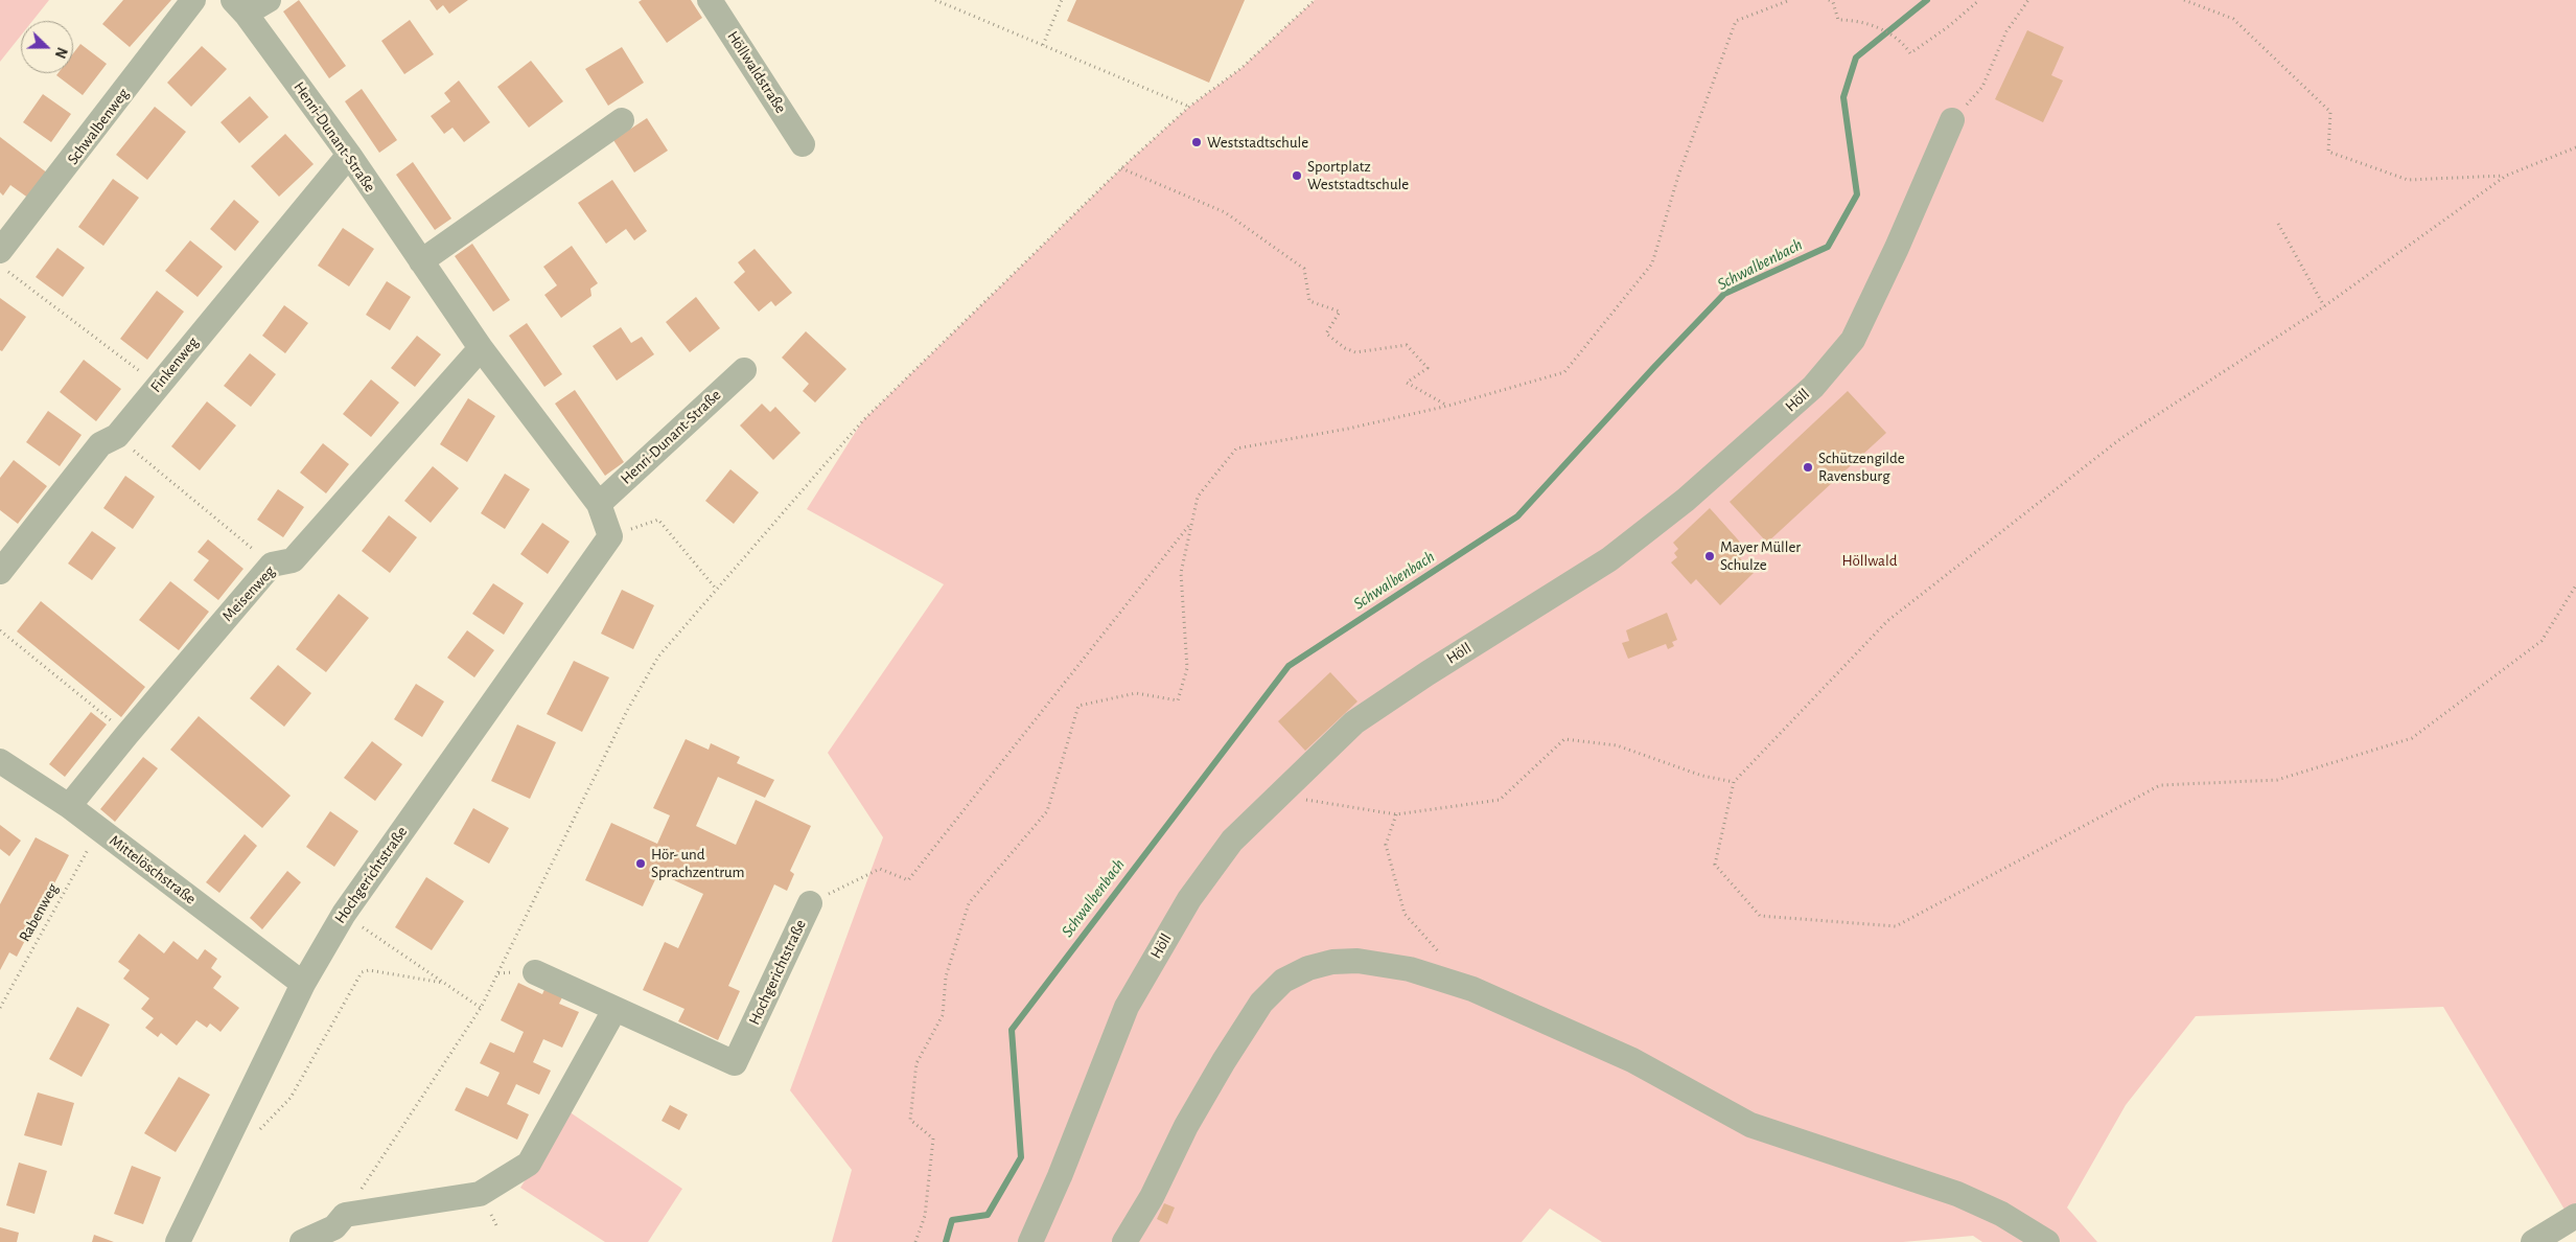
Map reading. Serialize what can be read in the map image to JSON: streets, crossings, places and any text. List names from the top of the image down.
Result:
{
  "streets": {
    "street": [
      "Höllwaldstraße",
      "Schwalbenweg",
      "Henri-Dunant-Straße",
      "Finkenweg",
      "Höll",
      "Meisenweg",
      "Mittelöschstraße",
      "Hochgerichtstraße"
    ],
    "path": ["Rabenweg"]
  },
  "crossings": [
    ["Henri-Dunant-Straße", "Finkenweg"],
    ["Henri-Dunant-Straße", "Meisenweg"],
    ["Henri-Dunant-Straße", "Hochgerichtstraße"],
    ["Meisenweg", "Mittelöschstraße"],
    ["Mittelöschstraße", "Hochgerichtstraße"],
    ["Mittelöschstraße", "Rabenweg"]
  ],
  "water": ["Schwalbenbach"],
  "parks": ["Höllwald"],
  "places": [
    "Weststadtschule",
    "Sportplatz Weststadtschule",
    "Schützengilde Ravensburg",
    "Mayer Müller Schulze",
    "Hör- und Sprachzentrum"
  ],
  "north": "right"
}
